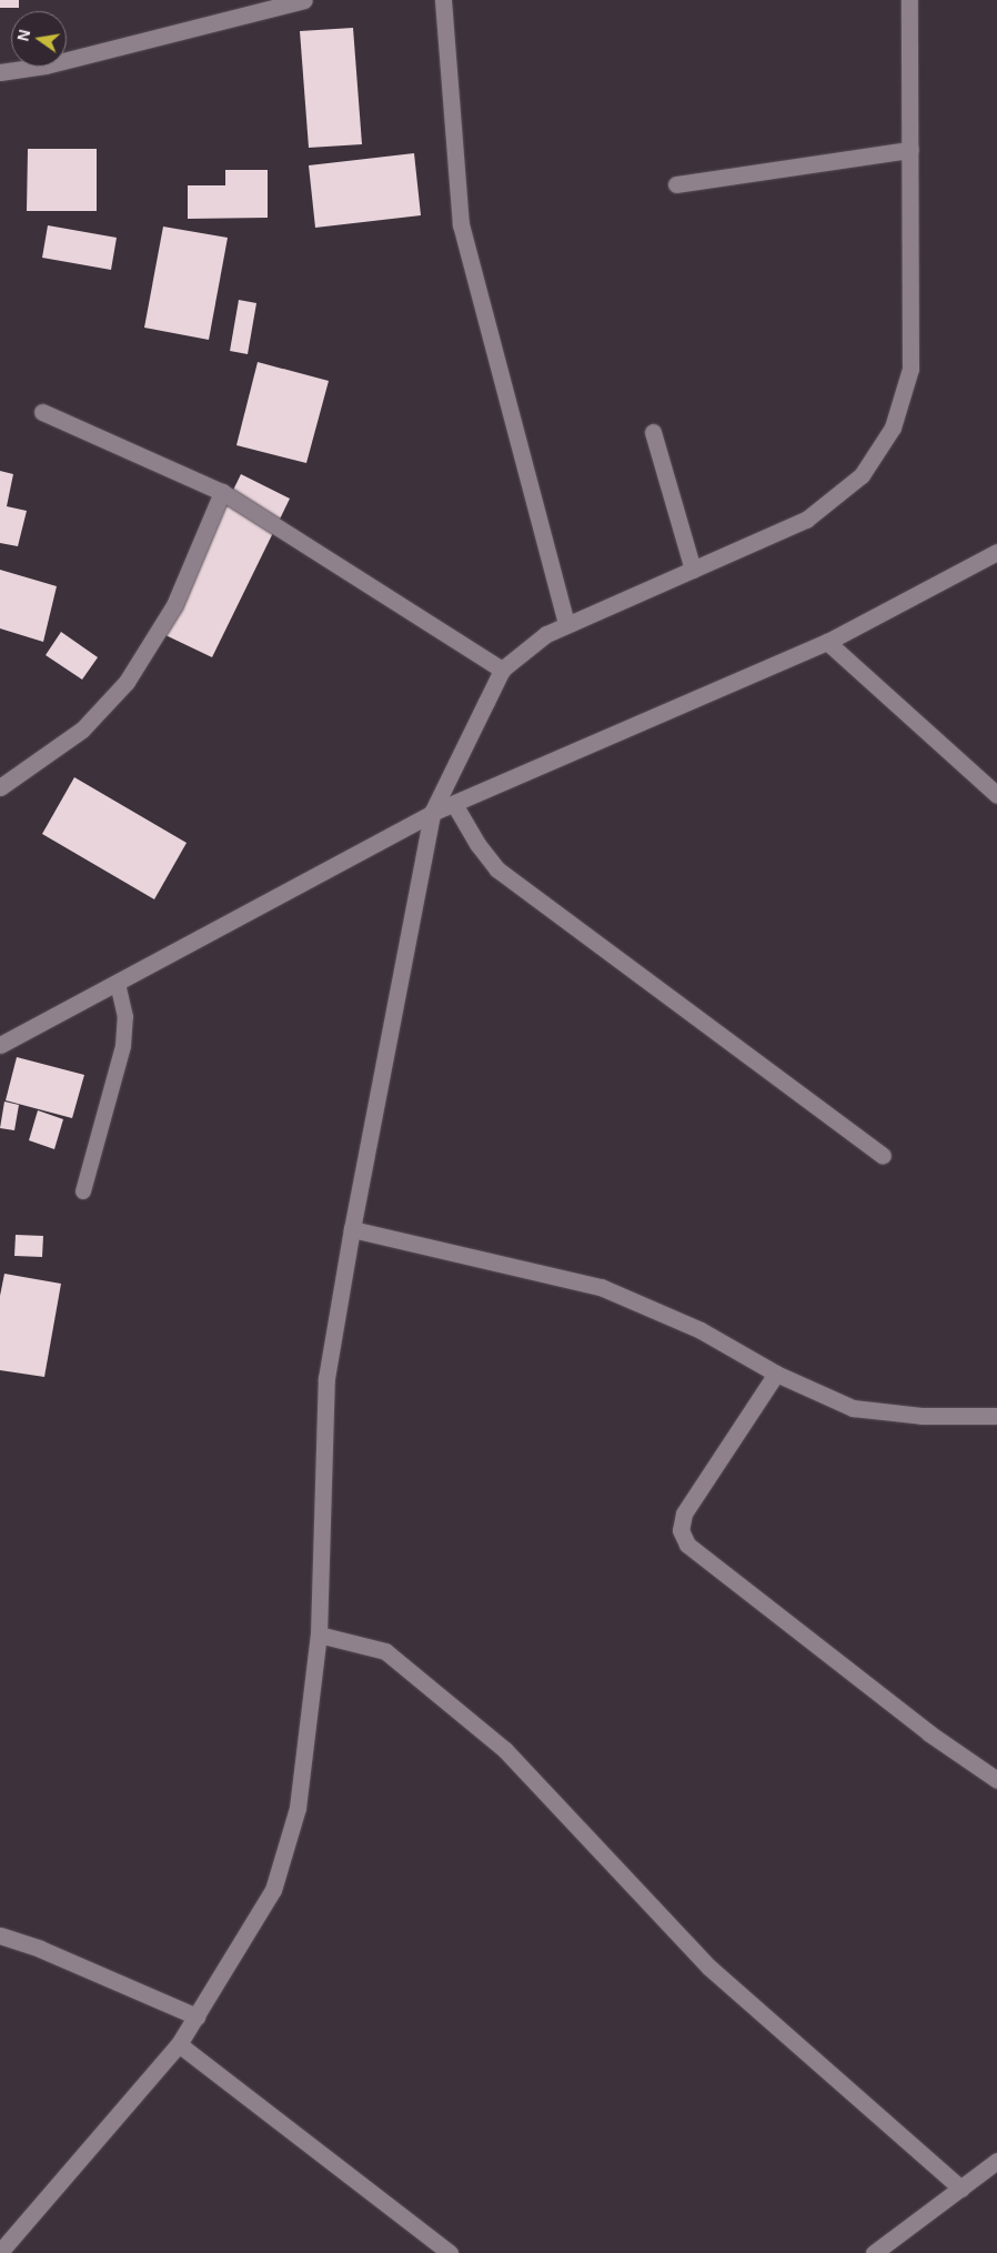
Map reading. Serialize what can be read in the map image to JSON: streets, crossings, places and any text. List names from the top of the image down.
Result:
{
  "north": "left"
}
